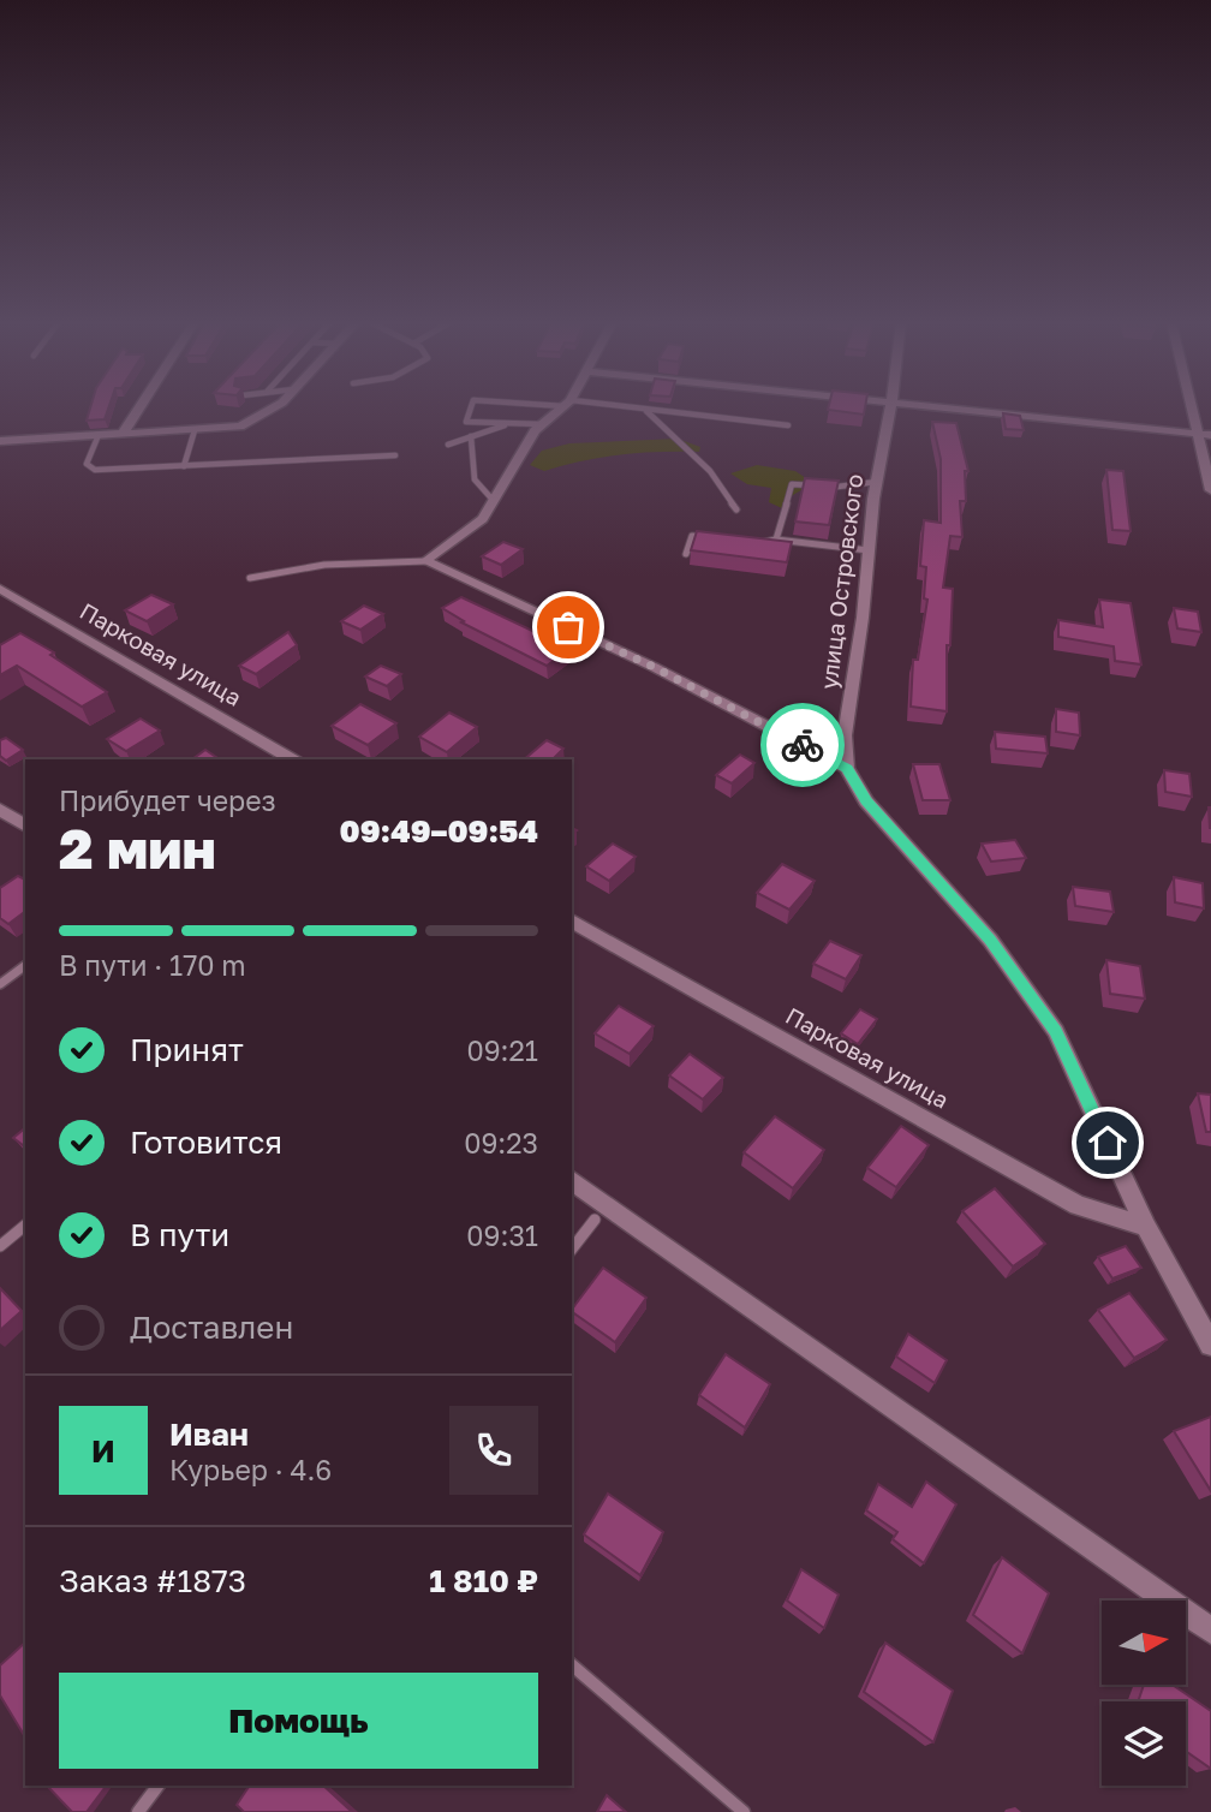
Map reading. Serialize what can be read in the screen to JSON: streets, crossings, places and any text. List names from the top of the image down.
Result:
{
  "streets": {
    "street": ["улица Островского", "Парковая улица"]
  },
  "crossings": [
    ["улица Островского", "Парковая улица"]
  ],
  "north": "right",
  "page": {
    "heading": ["2 мин", "Прибудет через", "09:49–09:54"],
    "panel": [
      "Иван",
      "Курьер · 4.6",
      "Заказ #1873",
      "1 810 ₽"
    ],
    "bar": "В пути · 170 m",
    "list": [
      ["Принят", "09:21"],
      ["Готовится", "09:23"],
      ["В пути", "09:31"],
      "Доставлен"
    ],
    "round": "И",
    "buttons": "Помощь"
  }
}
